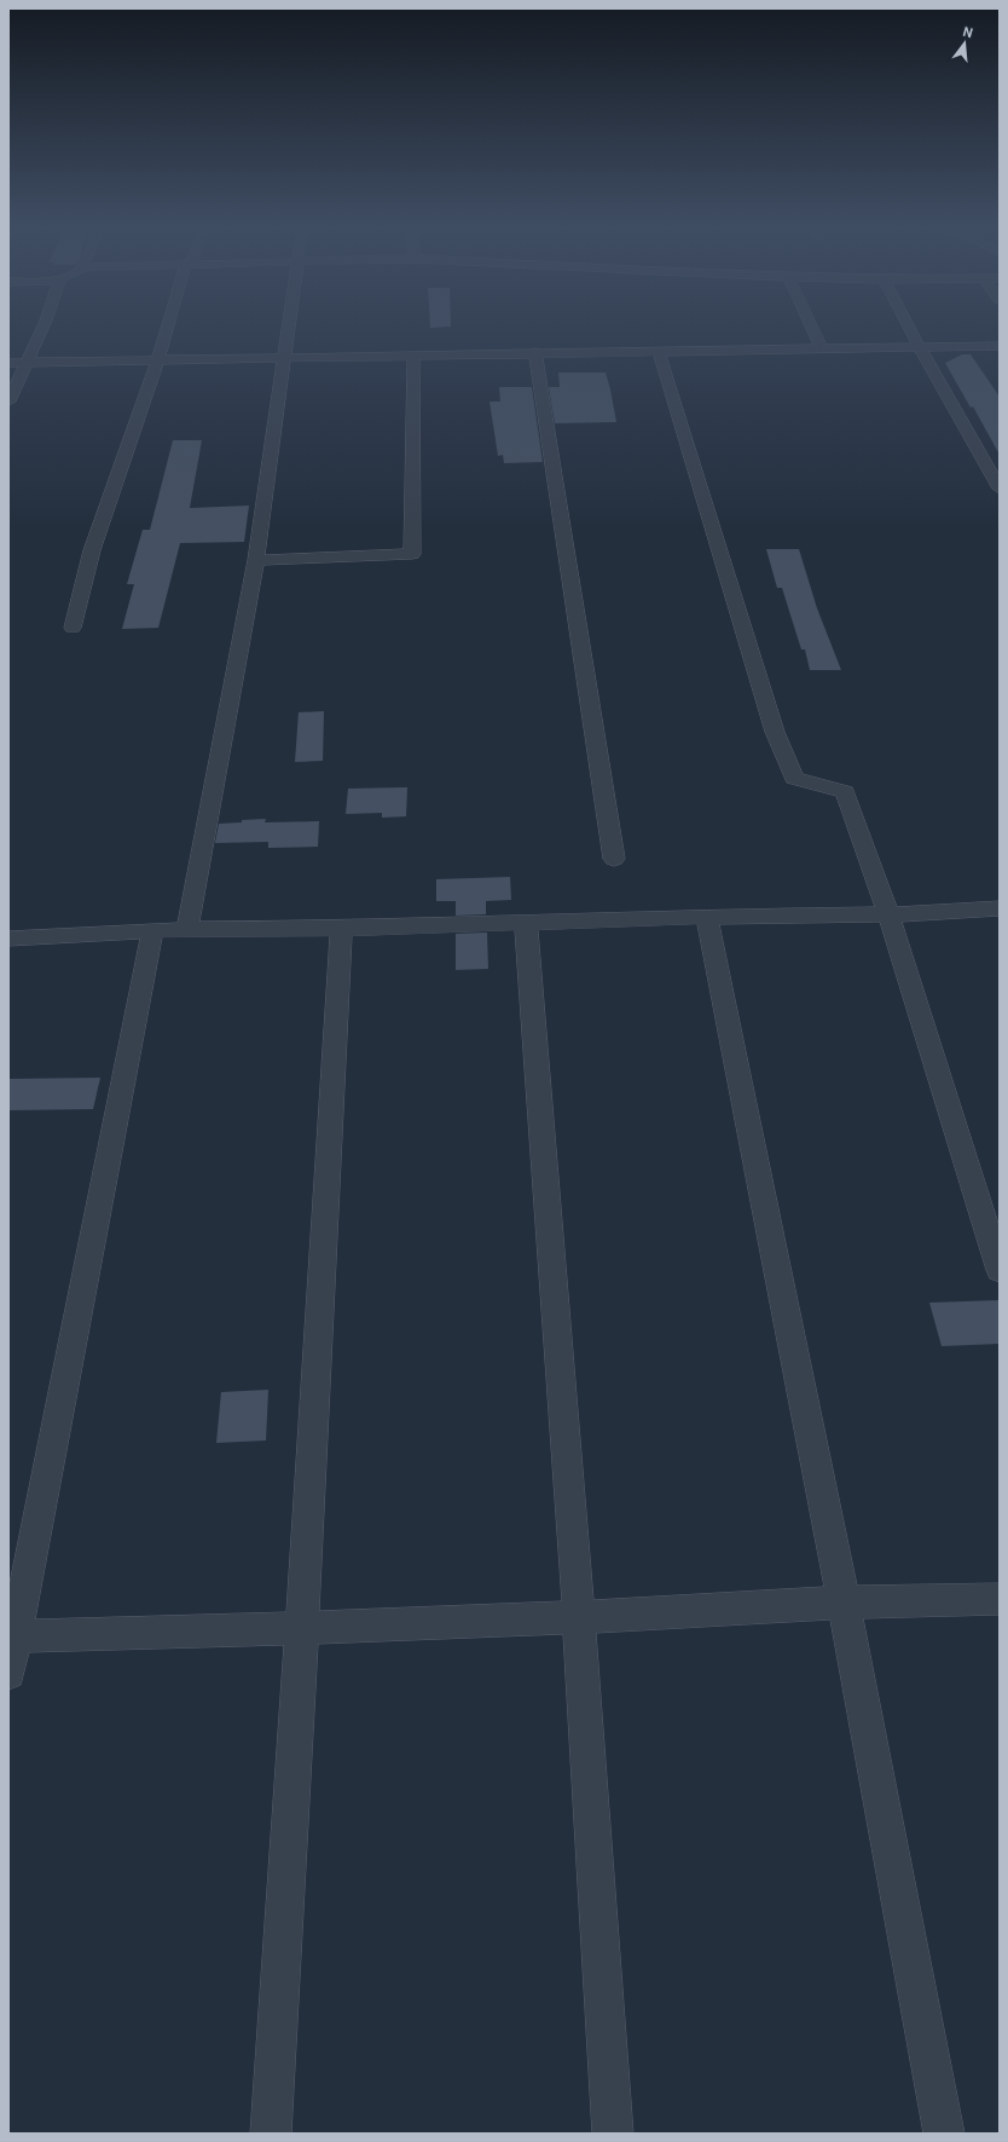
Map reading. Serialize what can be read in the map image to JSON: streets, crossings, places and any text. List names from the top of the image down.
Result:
{
  "north": "top"
}
